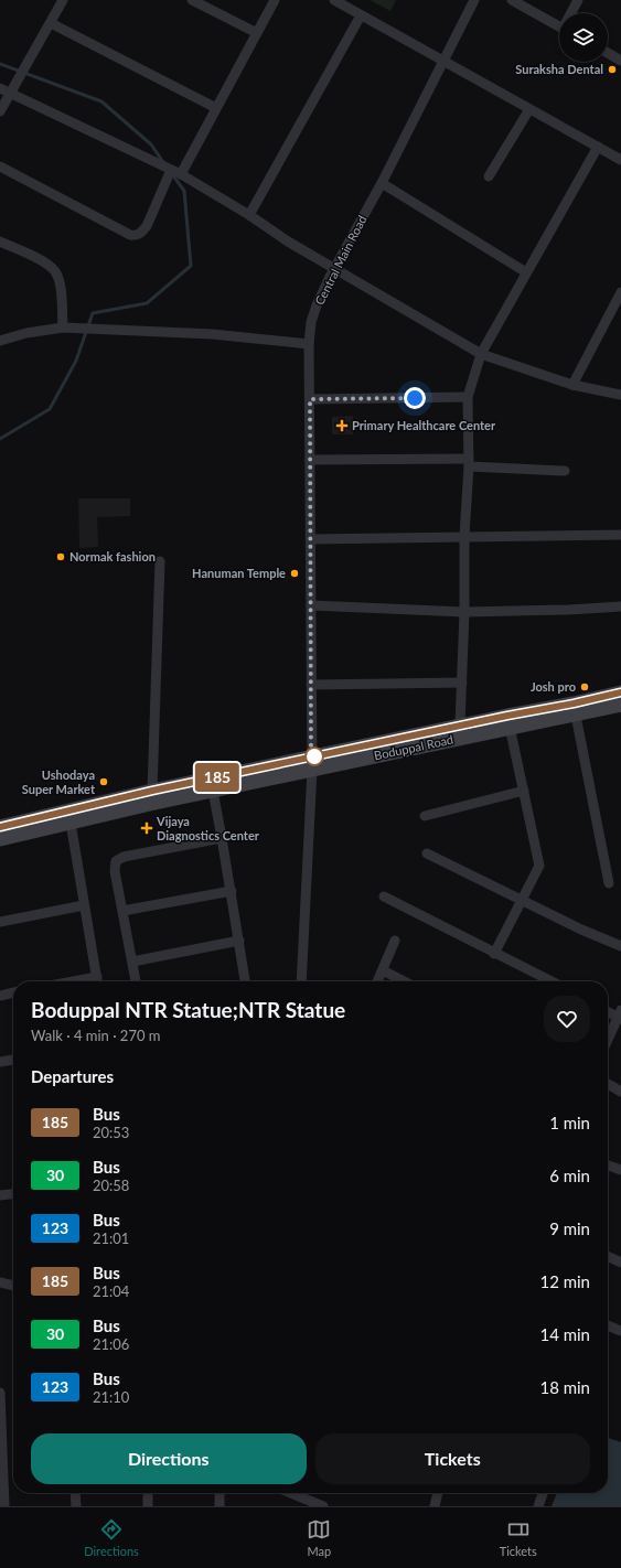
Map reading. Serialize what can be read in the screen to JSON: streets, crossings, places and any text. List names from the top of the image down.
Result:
{
  "streets": {
    "street": ["Central Main Road", "Boduppal Road"]
  },
  "crossings": [
    ["Central Main Road", "Boduppal Road"]
  ],
  "places": {
    "other": [
      "Suraksha Dental",
      "Normak fashion",
      "Hanuman Temple",
      "Josh pro",
      "Ushodaya Super Market"
    ],
    "health": ["Primary Healthcare Center", "Vijaya Diagnostics Center"]
  },
  "lines": ["bus line 185"],
  "page": {
    "on_map": "185",
    "heading": [
      ["Boduppal NTR Statue;NTR Statue", "Walk · 4 min · 270 m"],
      "Departures"
    ],
    "list": [
      {
        "mark": "185",
        "name": "Bus",
        "note": "20:53",
        "value": "1 min"
      },
      {
        "mark": "30",
        "name": "Bus",
        "note": "20:58",
        "value": "6 min"
      },
      {
        "mark": "123",
        "name": "Bus",
        "note": "21:01",
        "value": "9 min"
      },
      {
        "mark": "185",
        "name": "Bus",
        "note": "21:04",
        "value": "12 min"
      },
      {
        "mark": "30",
        "name": "Bus",
        "note": "21:06",
        "value": "14 min"
      },
      {
        "mark": "123",
        "name": "Bus",
        "note": "21:10",
        "value": "18 min"
      }
    ],
    "buttons": ["Directions", "Tickets"],
    "tabs": ["Directions", "Map", "Tickets"]
  }
}
